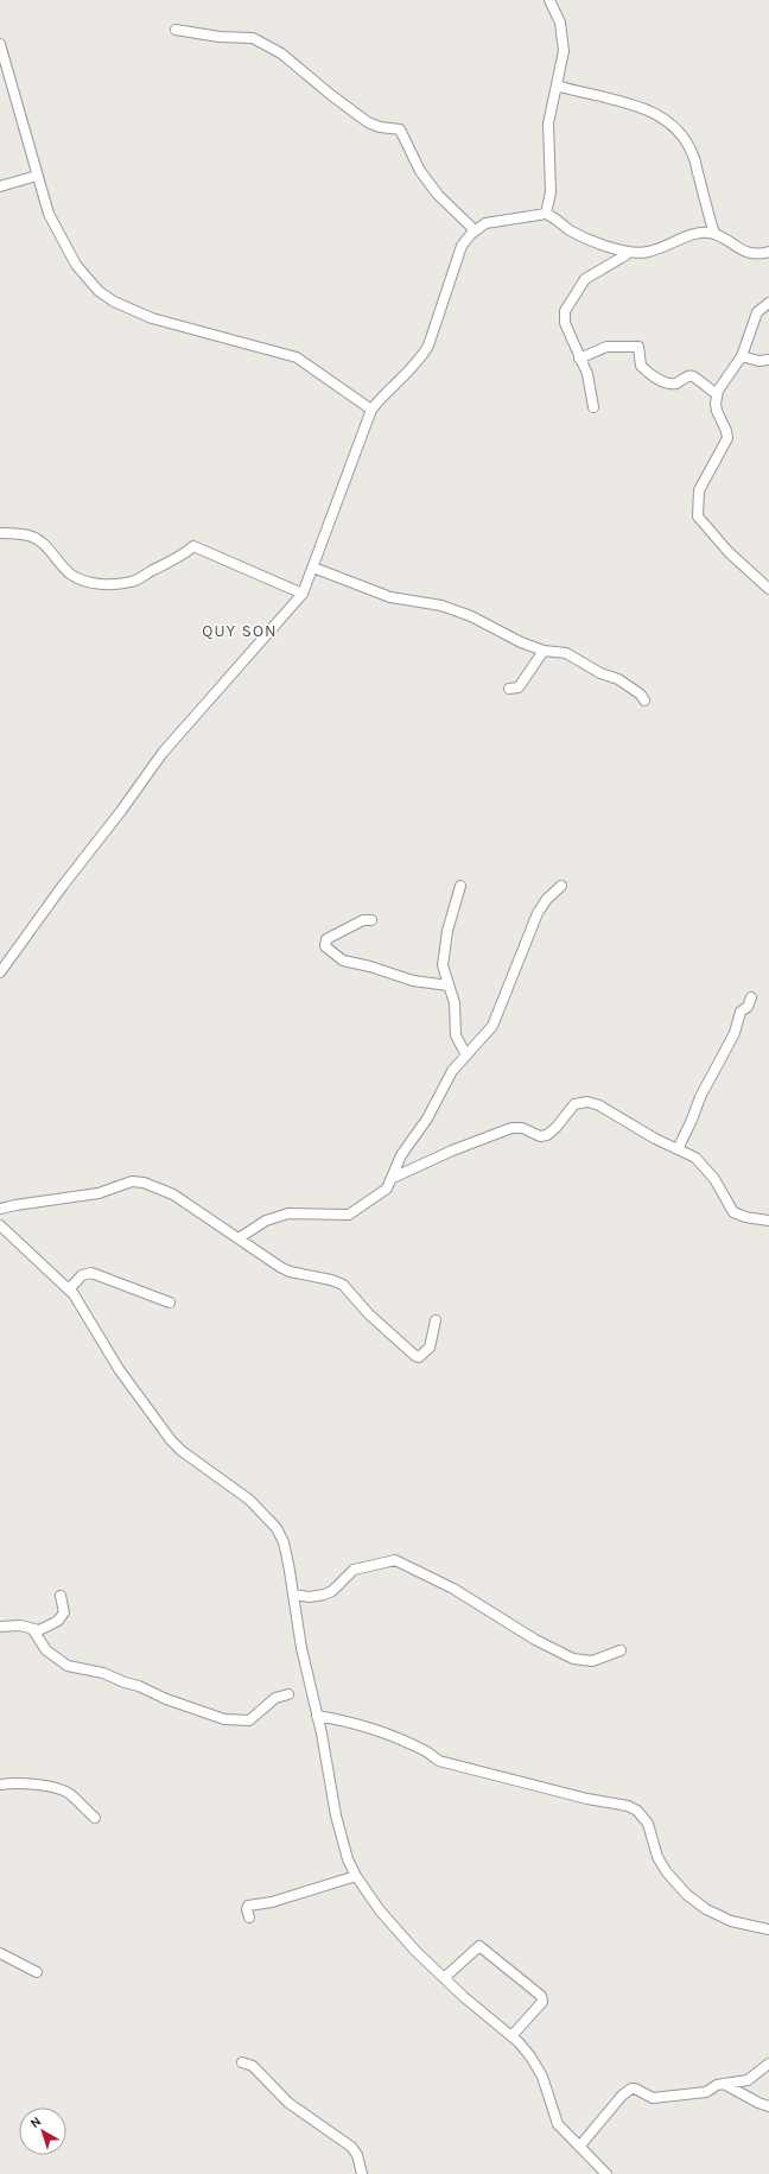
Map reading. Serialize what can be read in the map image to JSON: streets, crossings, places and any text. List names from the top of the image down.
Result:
{
  "districts": ["QUY SON"],
  "north": "top left"
}
